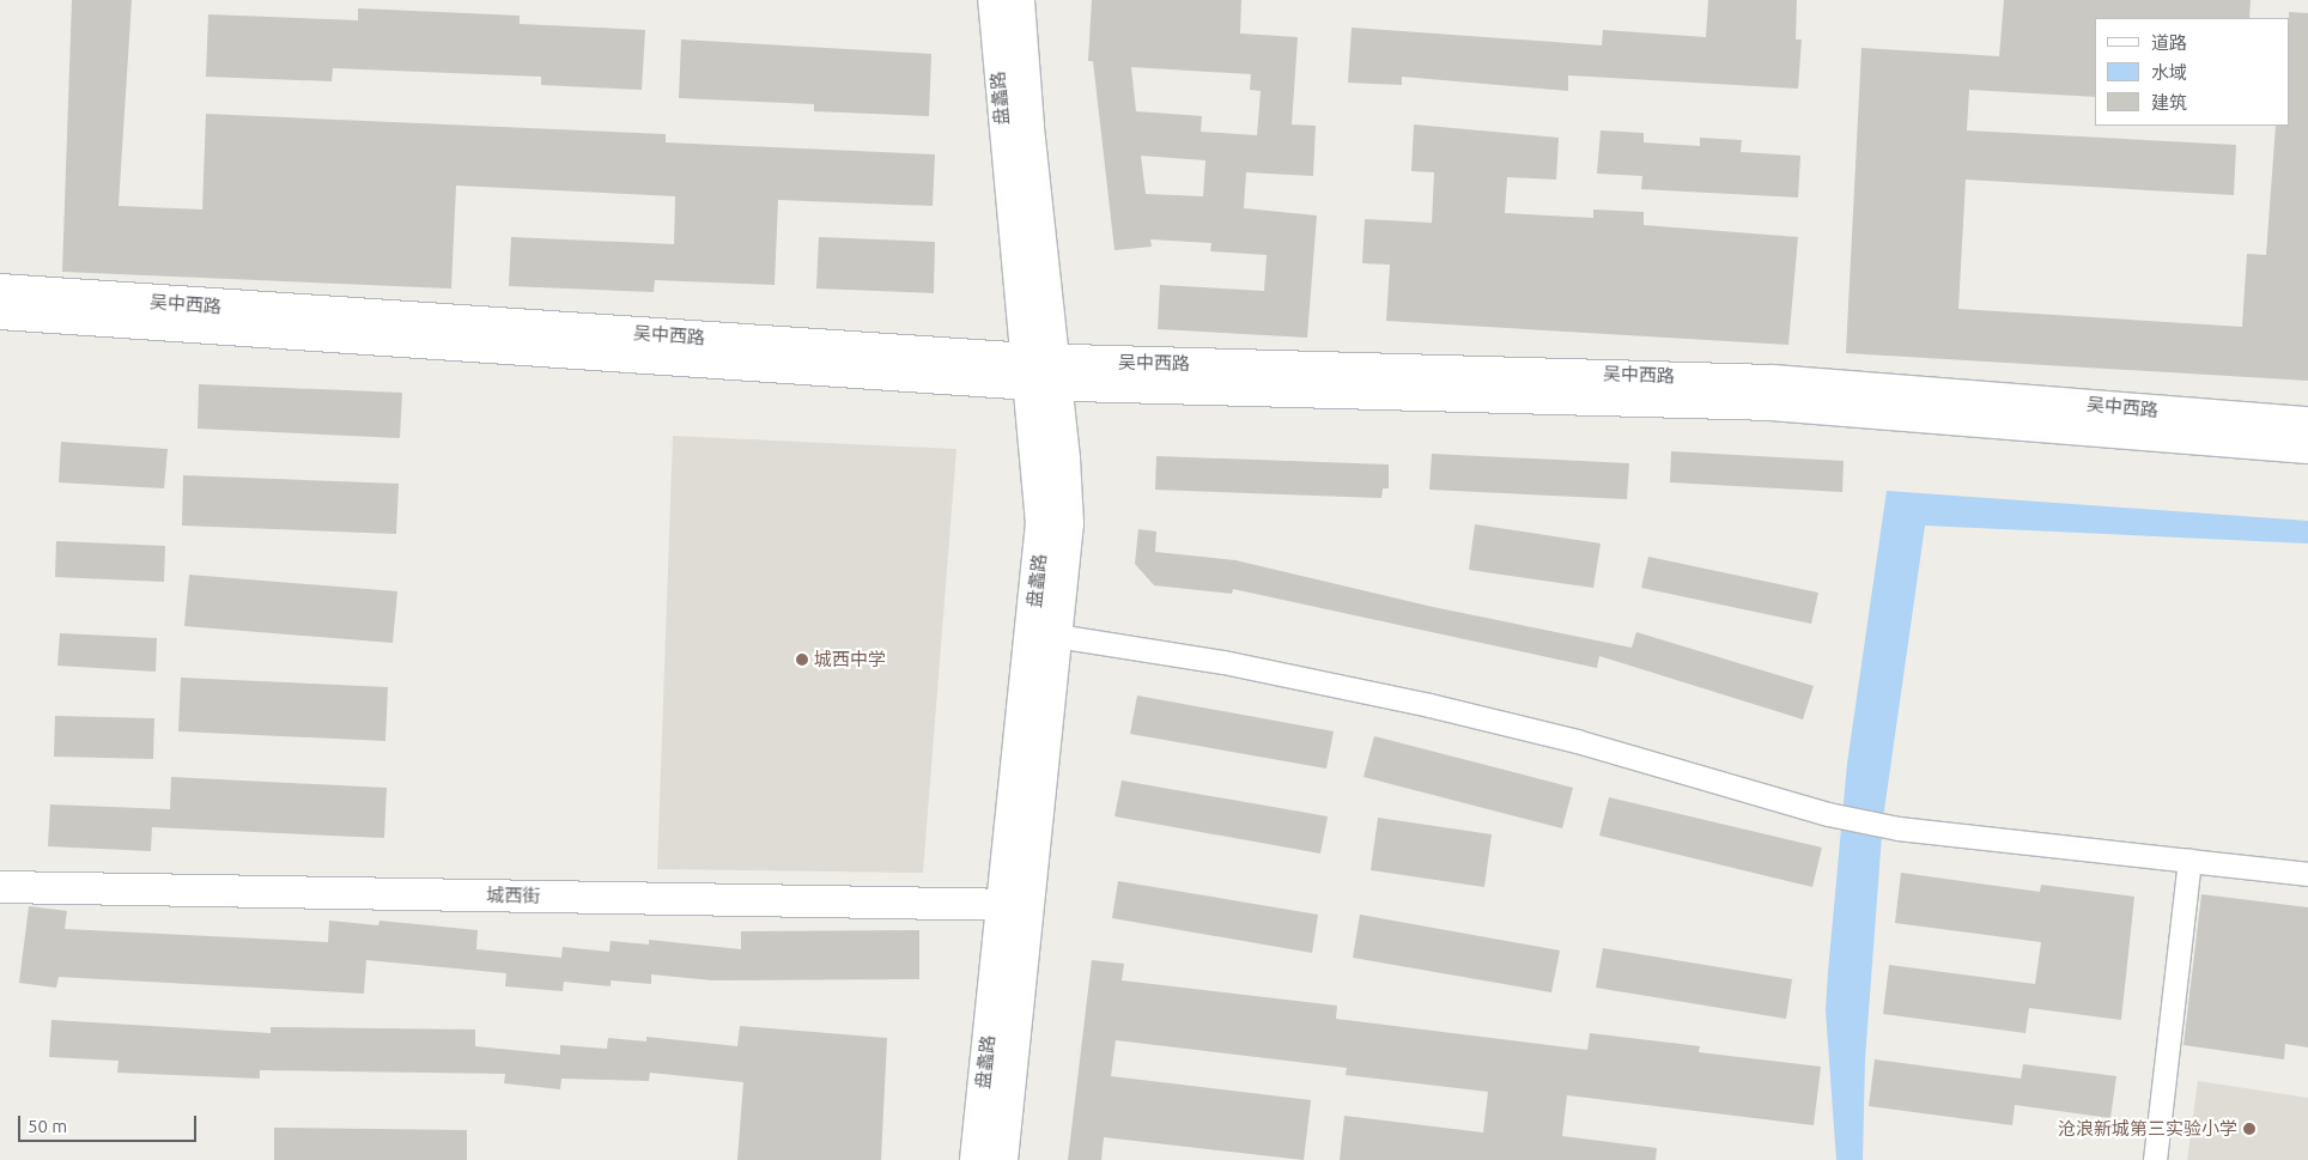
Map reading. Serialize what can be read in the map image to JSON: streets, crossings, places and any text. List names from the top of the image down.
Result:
{
  "streets": {
    "main road": ["盘蠡路", "吴中西路", "城西街"]
  },
  "crossings": [
    ["盘蠡路", "吴中西路"],
    ["盘蠡路", "城西街"]
  ],
  "places": ["城西中学", "沧浪新城第三实验小学"],
  "legend": ["道路", "水域", "建筑"],
  "scale_bar": "50 m"
}
